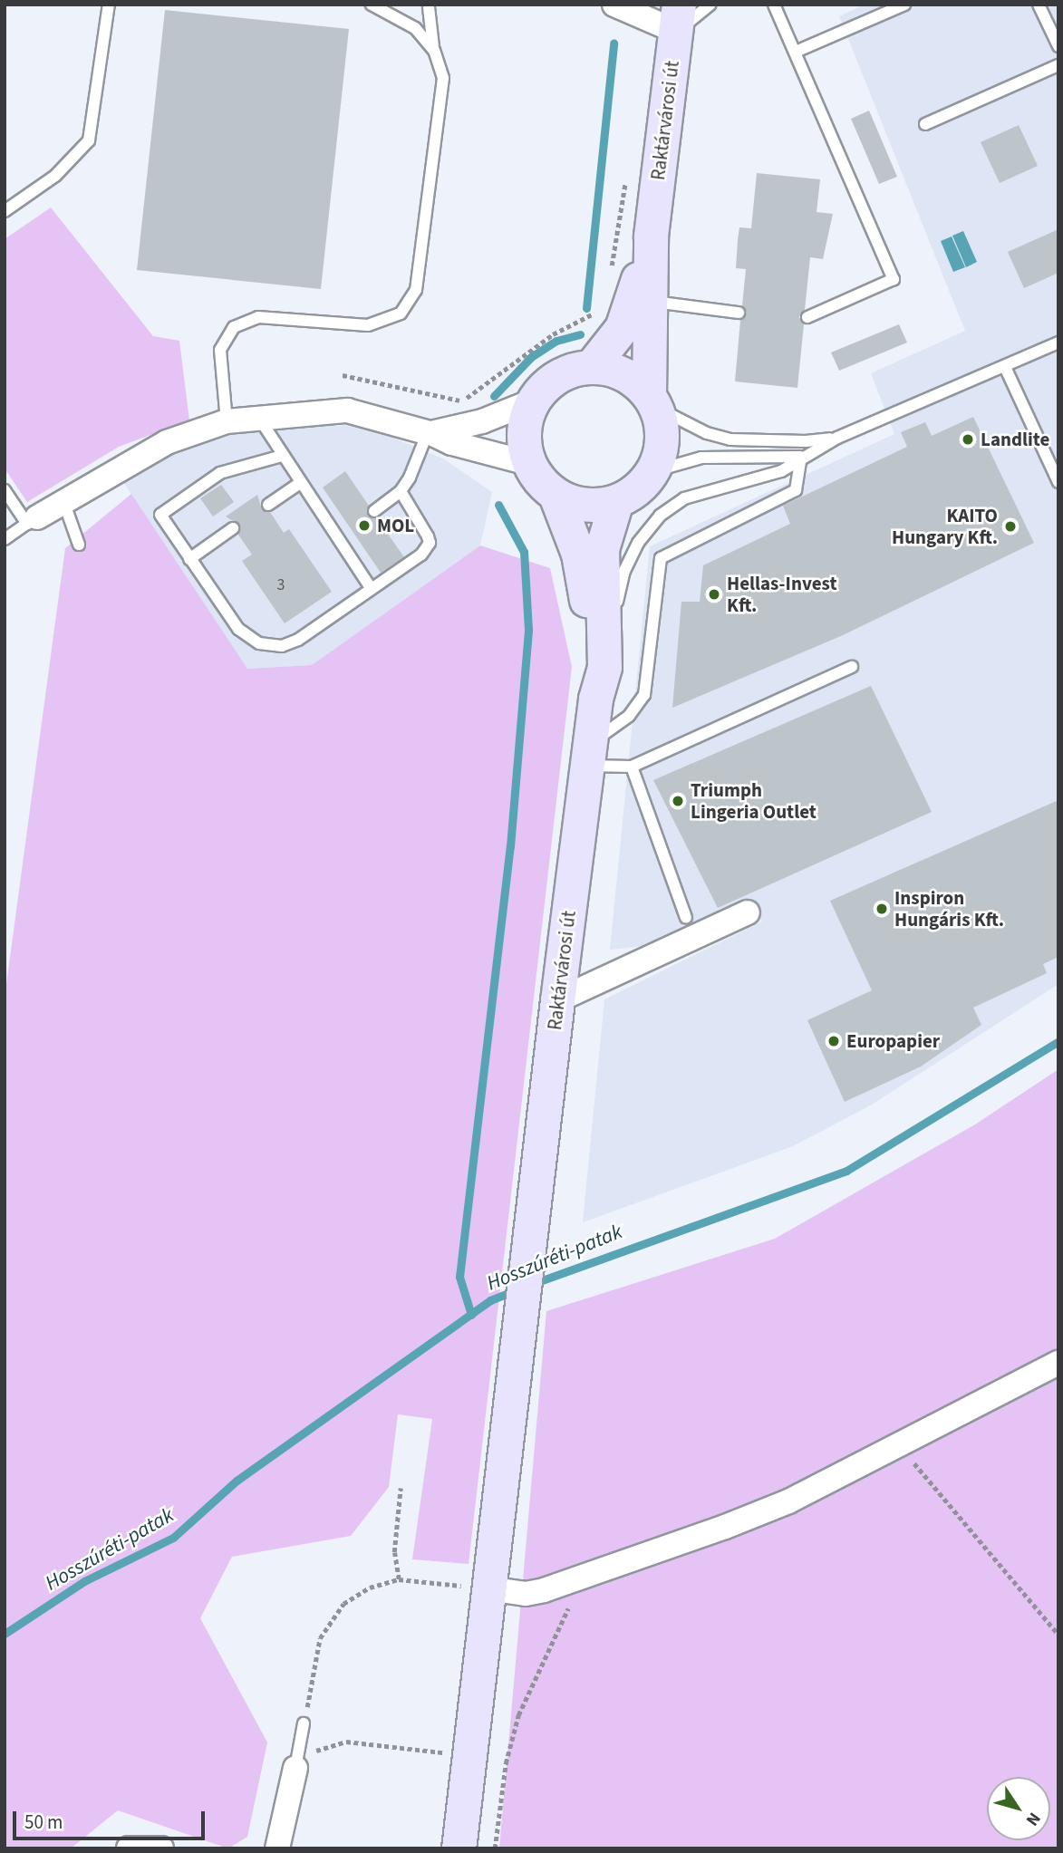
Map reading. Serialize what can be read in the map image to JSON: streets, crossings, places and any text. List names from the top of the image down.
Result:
{
  "streets": {
    "street": ["Raktárvárosi út"]
  },
  "water": ["Hosszúréti-patak"],
  "places": [
    "Landlite",
    "MOL",
    "KAITO Hungary Kft.",
    "Hellas-Invest Kft.",
    "Triumph Lingeria Outlet",
    "Inspiron Hungáris Kft.",
    "Europapier"
  ],
  "house_numbers": ["3"],
  "scale_bar": "50 m",
  "north": "bottom right"
}
